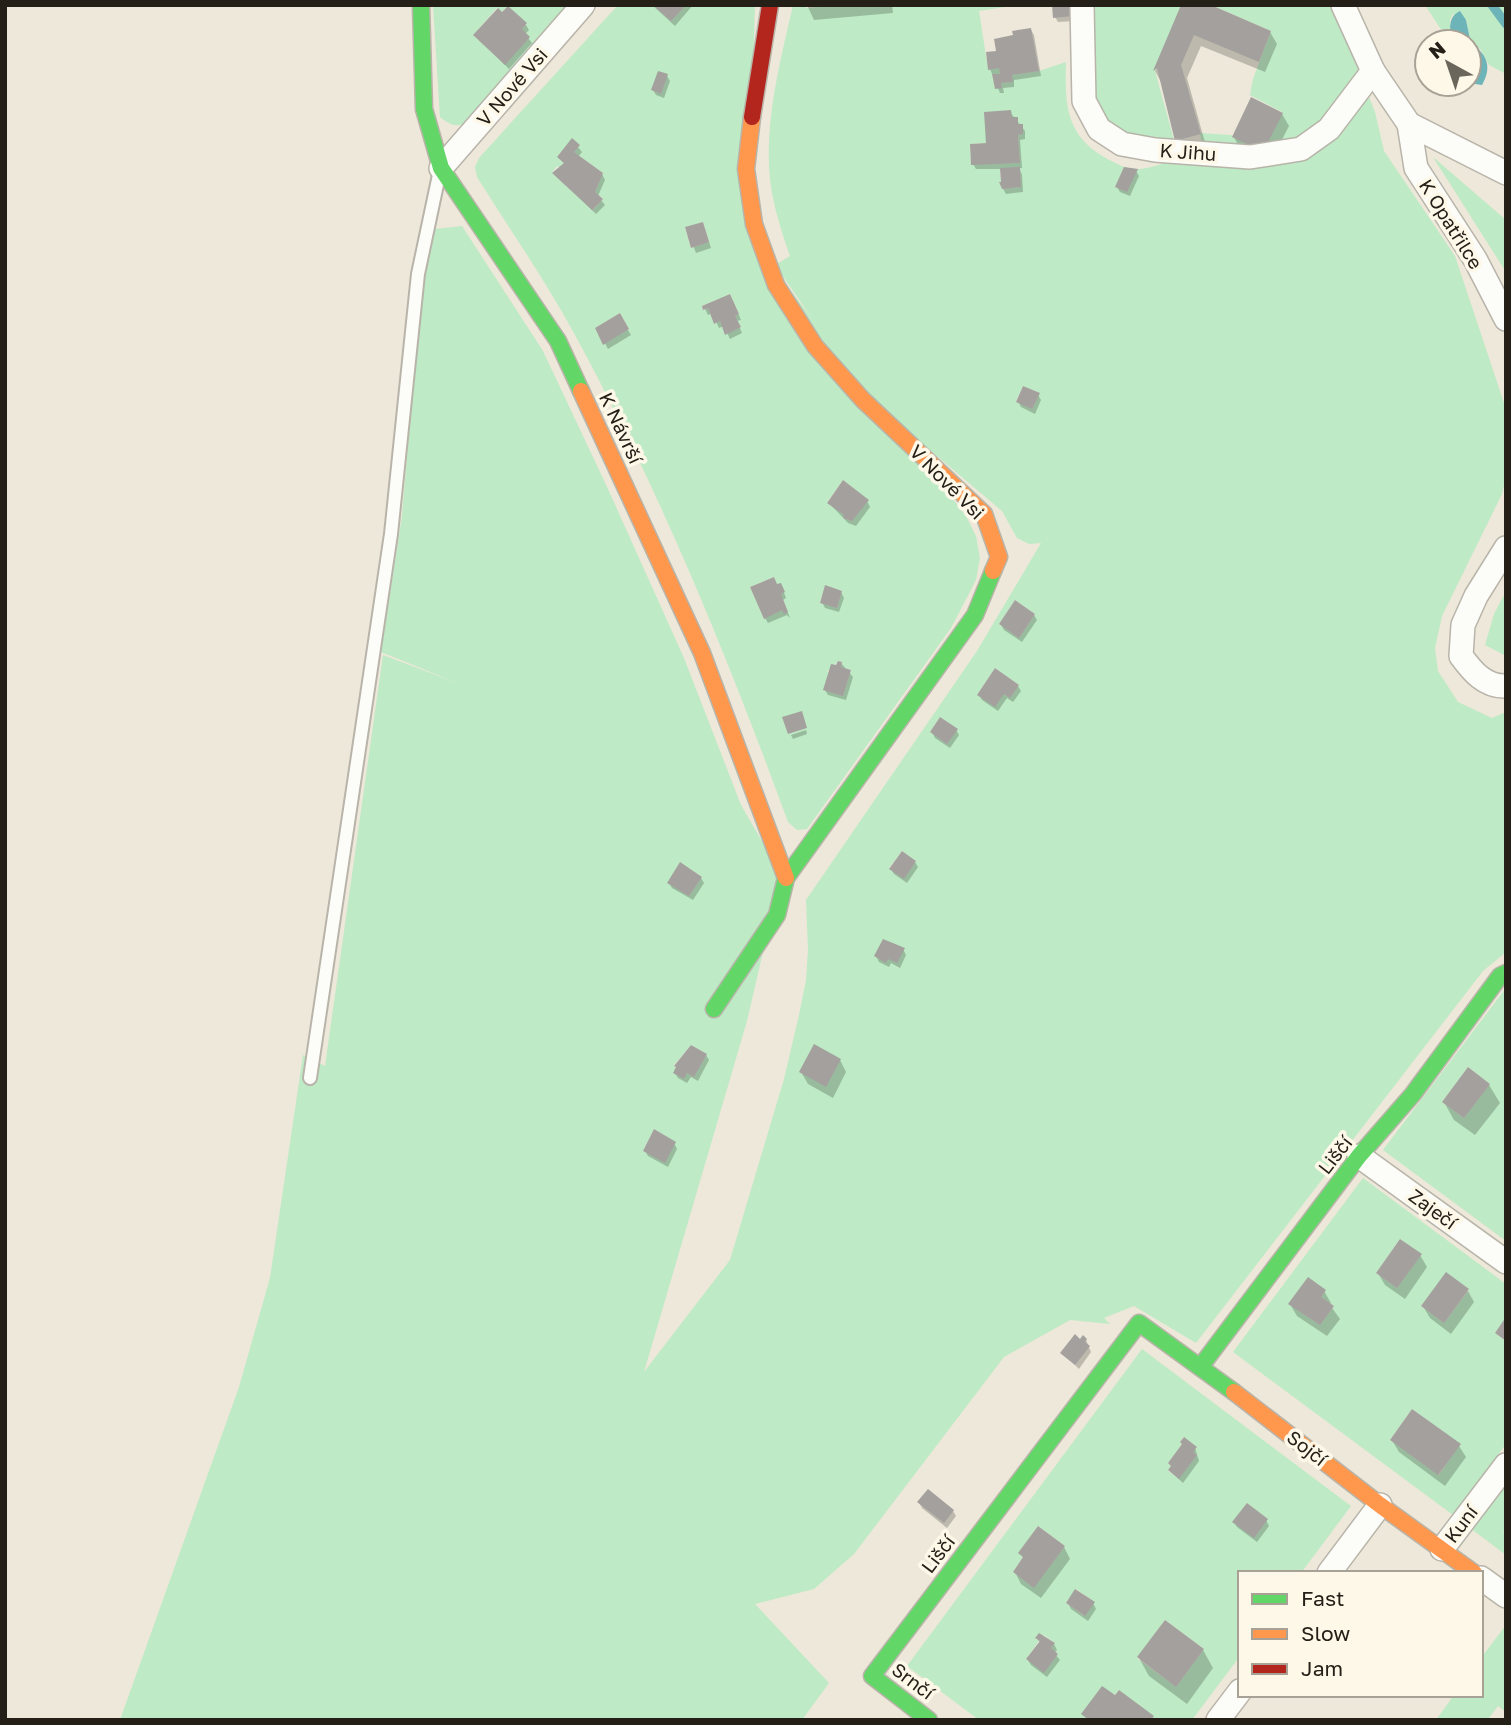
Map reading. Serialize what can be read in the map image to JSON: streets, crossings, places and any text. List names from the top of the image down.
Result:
{
  "streets": {
    "street": [
      "V Nové Vsi",
      "K Jihu",
      "K Opatřilce",
      "K Návrší",
      "Liščí",
      "Zaječí",
      "Sojčí",
      "Kuní",
      "Srnčí"
    ]
  },
  "crossings": [
    ["V Nové Vsi", "K Návrší"],
    ["Liščí", "Zaječí"],
    ["Liščí", "Sojčí"],
    ["Liščí", "Srnčí"],
    ["Sojčí", "Kuní"]
  ],
  "legend": ["Fast", "Slow", "Jam"],
  "north": "top left"
}
